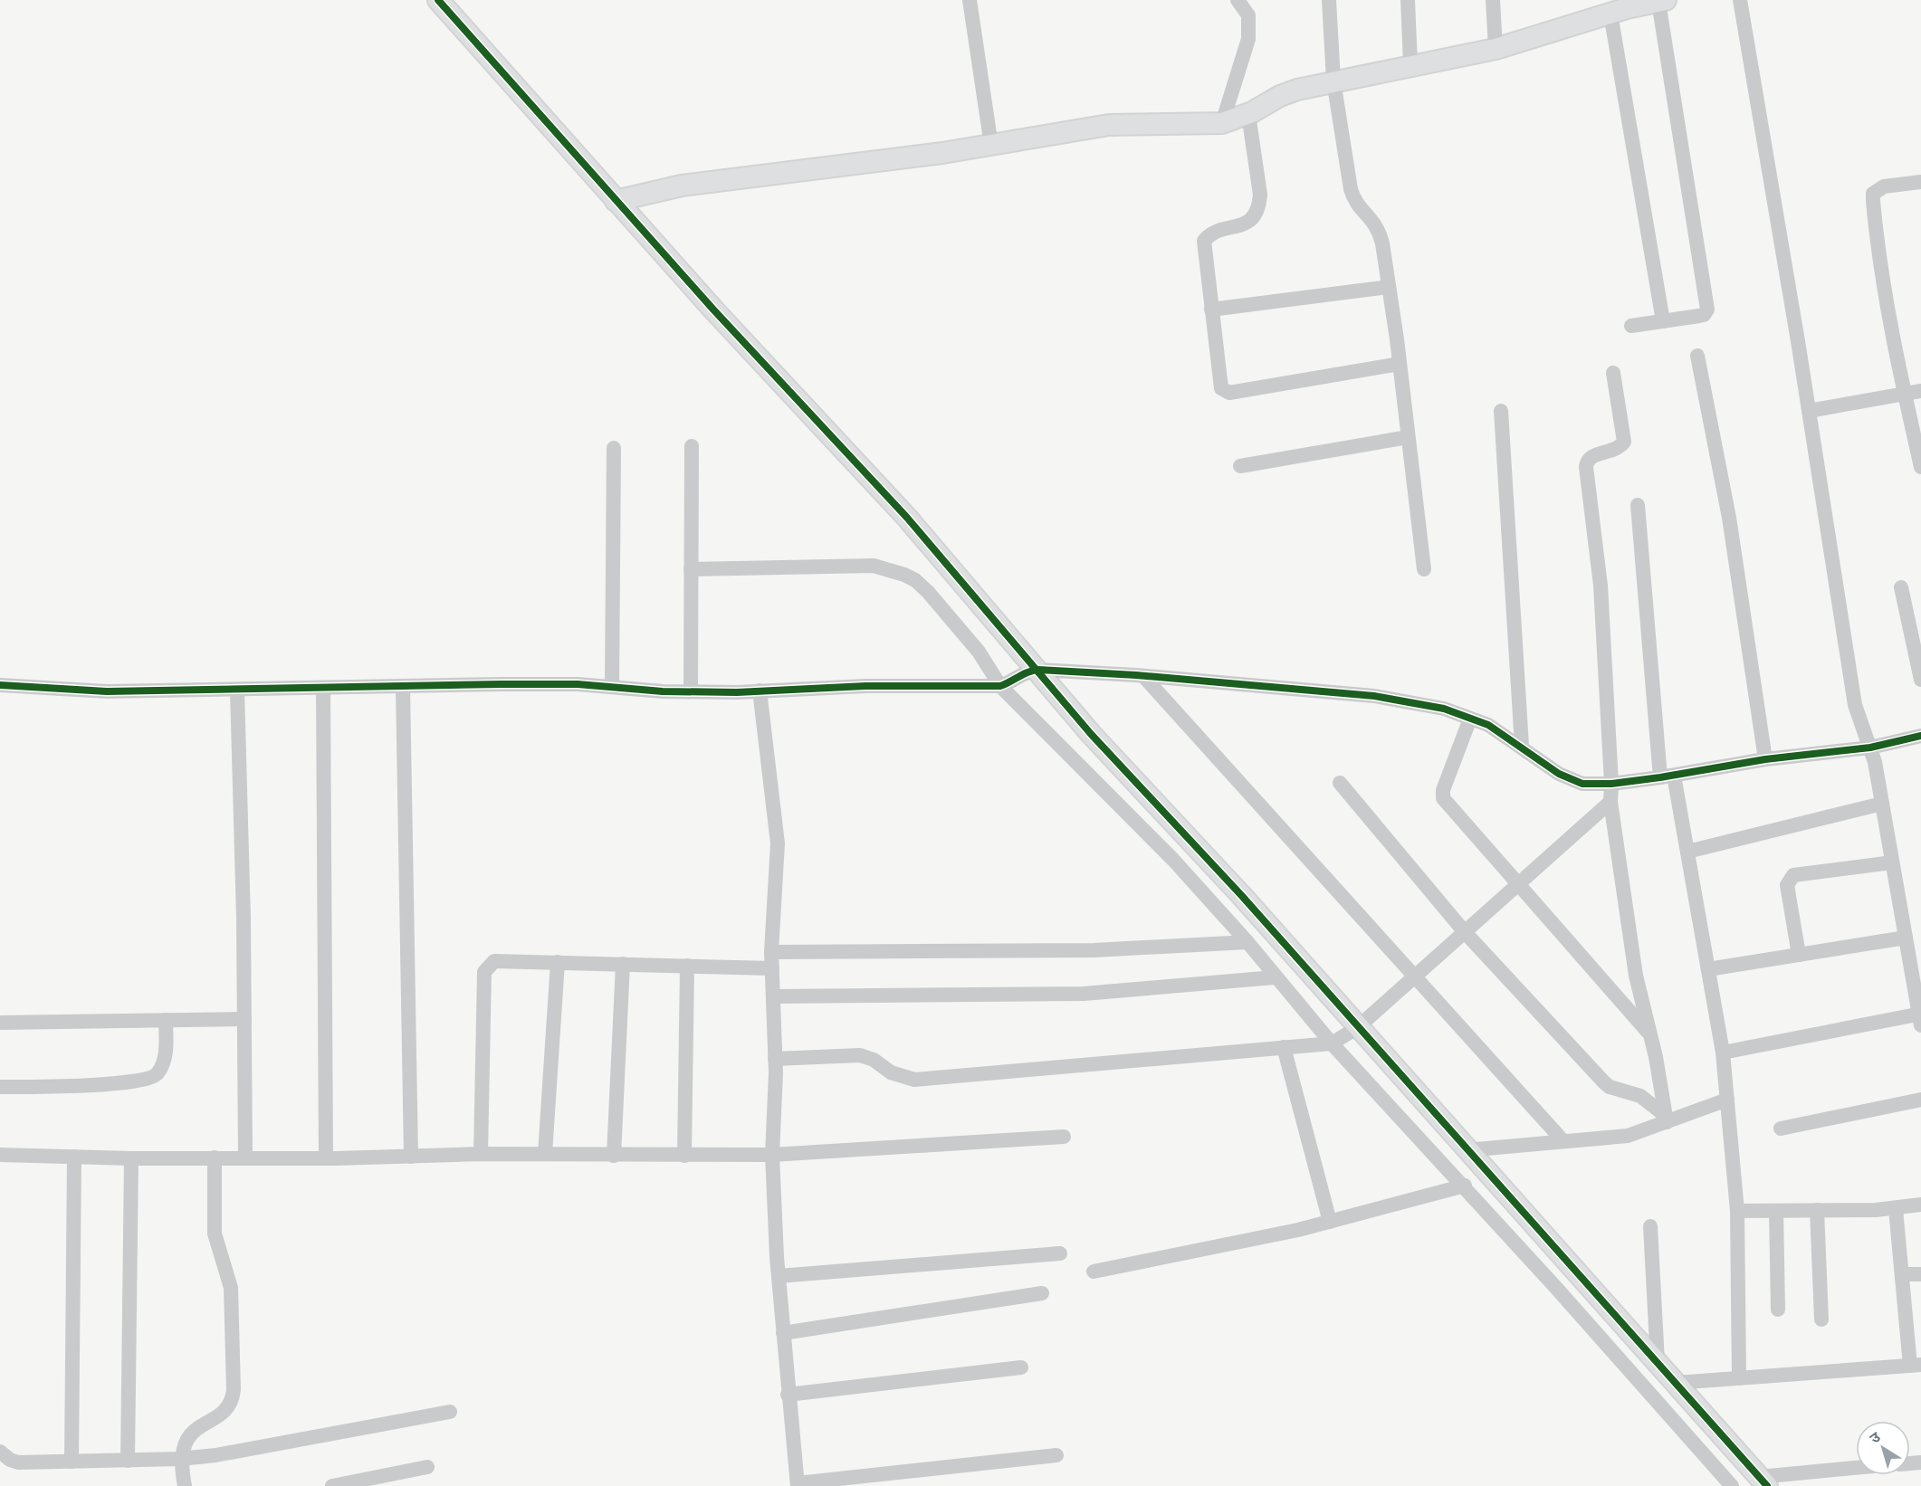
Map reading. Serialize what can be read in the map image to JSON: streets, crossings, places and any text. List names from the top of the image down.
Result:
{
  "north": "top left"
}
